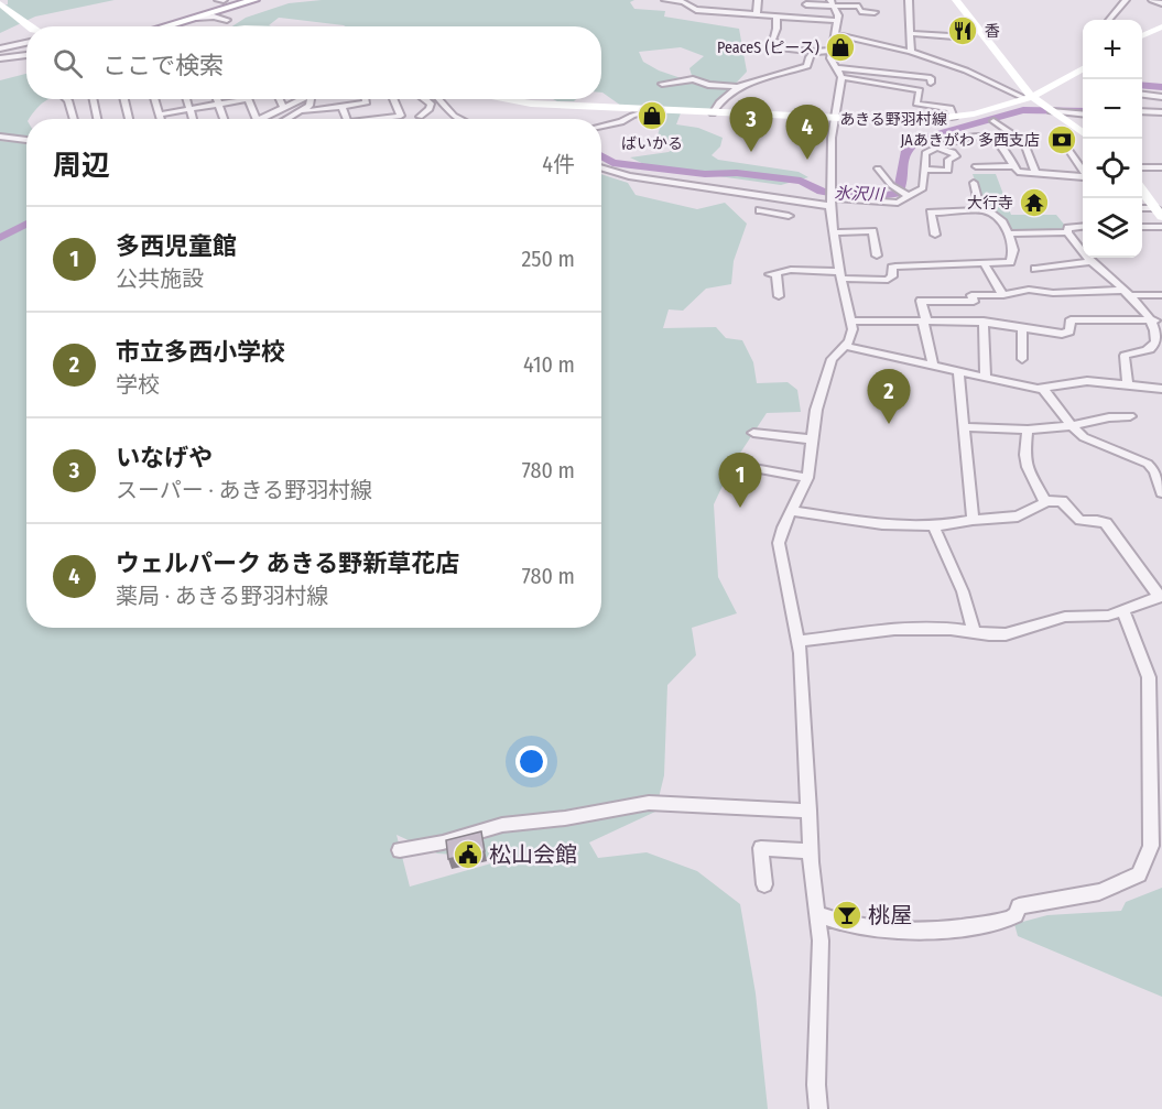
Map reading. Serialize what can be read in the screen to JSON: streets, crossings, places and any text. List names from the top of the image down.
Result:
{
  "streets": {
    "main road": ["あきる野羽村線"]
  },
  "water": ["氷沢川"],
  "places": {
    "restaurant": ["香"],
    "shop": ["PeaceS (ピース)", "ばいかる"],
    "bank": ["JAあきがわ 多西支店"],
    "temple": ["大行寺"],
    "public building": ["松山会館"],
    "bar": ["桃屋"]
  },
  "page": {
    "map_buttons": ["+", "−"],
    "search": "ここで検索",
    "pins": [
      "3",
      "4",
      "2",
      "1"
    ],
    "heading": ["周辺", "4件"],
    "list": [
      {
        "mark": "1",
        "name": "多西児童館",
        "note": "公共施設",
        "value": "250 m"
      },
      {
        "mark": "2",
        "name": "市立多西小学校",
        "note": "学校",
        "value": "410 m"
      },
      {
        "mark": "3",
        "name": "いなげや",
        "note": "スーパー · あきる野羽村線",
        "value": "780 m"
      },
      {
        "mark": "4",
        "name": "ウェルパーク あきる野新草花店",
        "note": "薬局 · あきる野羽村線",
        "value": "780 m"
      }
    ]
  }
}
